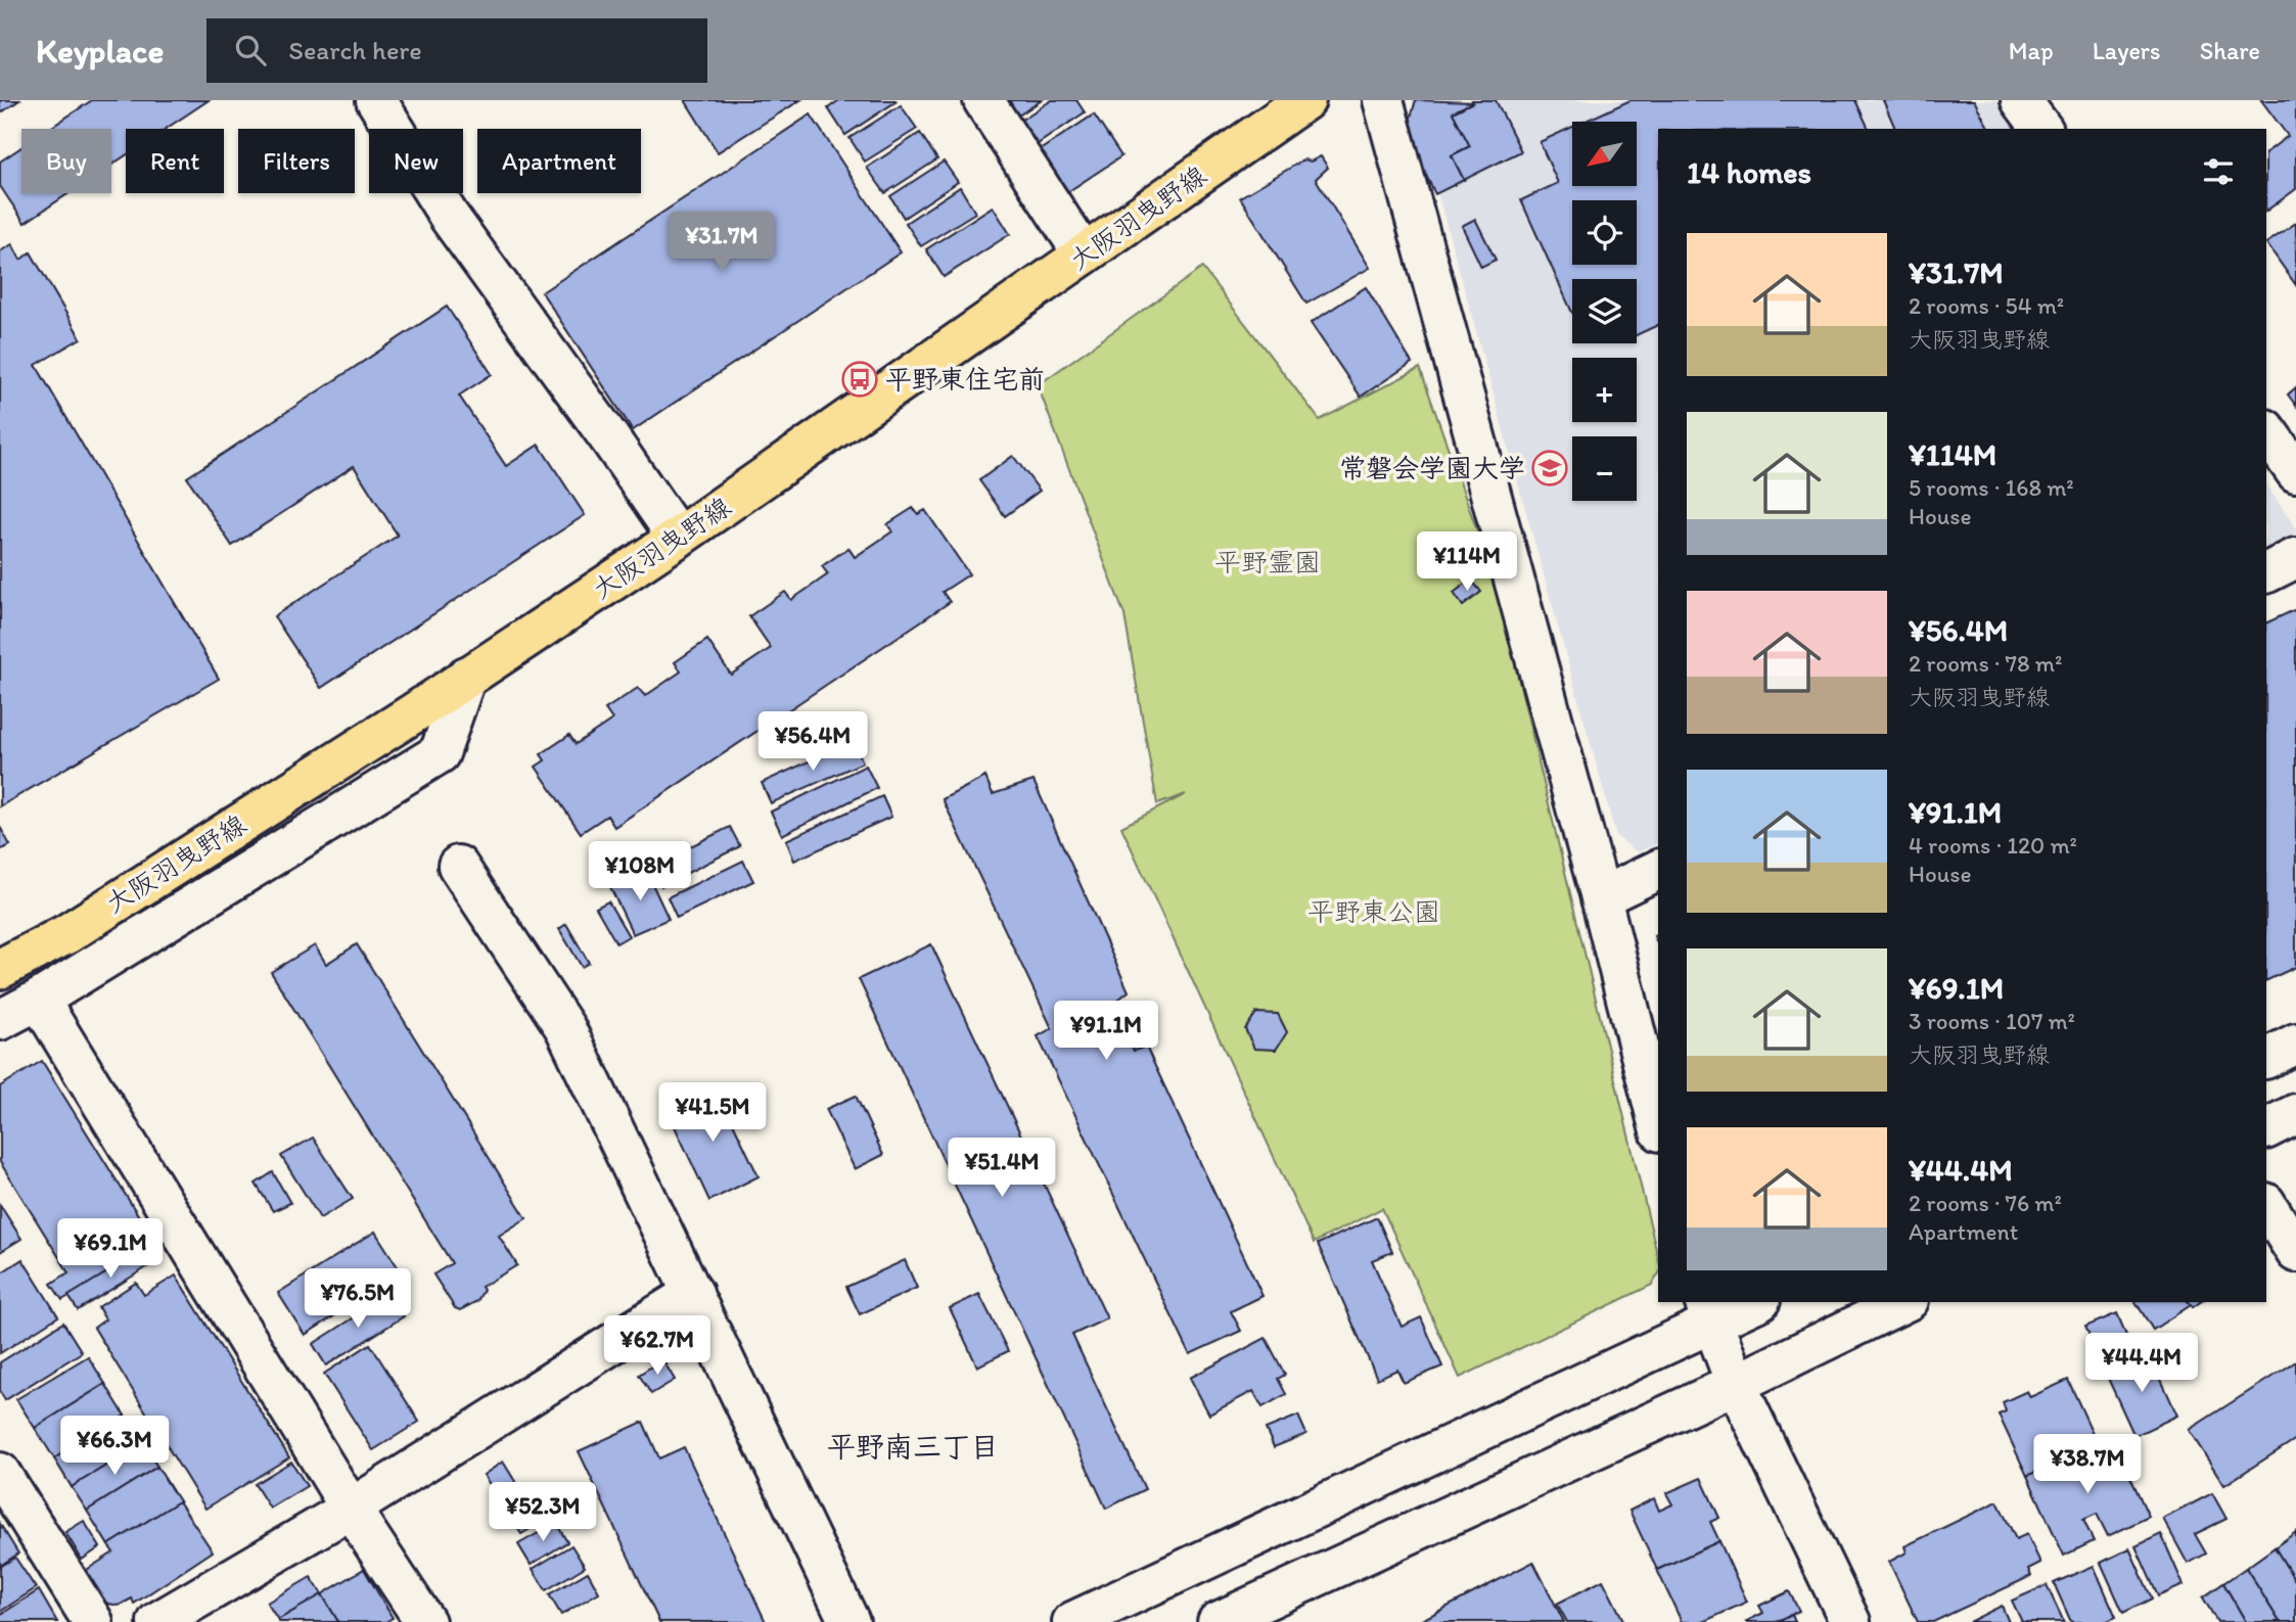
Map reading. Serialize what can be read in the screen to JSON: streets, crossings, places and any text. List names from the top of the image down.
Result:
{
  "streets": {
    "main road": ["大阪羽曳野線"]
  },
  "districts": ["平野南三丁目"],
  "parks": ["平野霊園", "平野東公園"],
  "places": {
    "bus stop": ["平野東住宅前"],
    "school or university": ["常磐会学園大学"]
  },
  "north": "bottom left",
  "page": {
    "header": "Keyplace",
    "search": "Search here",
    "nav": ["Map", "Layers", "Share"],
    "map_buttons": ["+", "−"],
    "chip": [
      "Buy",
      "Rent",
      "Filters",
      "New",
      "Apartment"
    ],
    "heading": "14 homes",
    "price": [
      "¥31.7M",
      "¥114M",
      "¥56.4M",
      "¥108M",
      "¥91.1M",
      "¥41.5M",
      "¥51.4M",
      "¥69.1M",
      "¥76.5M",
      "¥62.7M",
      "¥44.4M",
      "¥66.3M",
      "¥38.7M",
      "¥52.3M"
    ],
    "list": [
      {
        "name": "¥31.7M",
        "note": "2 rooms · 54 m² · 大阪羽曳野線"
      },
      {
        "name": "¥114M",
        "note": "5 rooms · 168 m² · House"
      },
      {
        "name": "¥56.4M",
        "note": "2 rooms · 78 m² · 大阪羽曳野線"
      },
      {
        "name": "¥91.1M",
        "note": "4 rooms · 120 m² · House"
      },
      {
        "name": "¥69.1M",
        "note": "3 rooms · 107 m² · 大阪羽曳野線"
      },
      {
        "name": "¥44.4M",
        "note": "2 rooms · 76 m² · Apartment"
      }
    ]
  }
}
